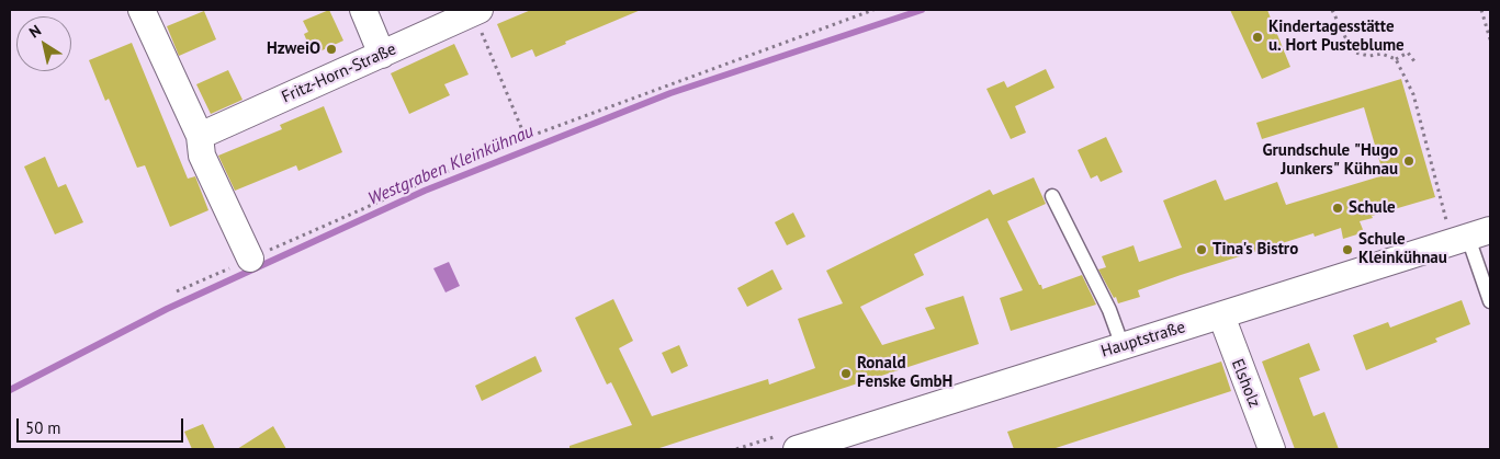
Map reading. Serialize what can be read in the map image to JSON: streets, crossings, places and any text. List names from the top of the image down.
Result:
{
  "streets": {
    "street": ["Fritz-Horn-Straße", "Hauptstraße", "Elsholz"]
  },
  "crossings": [
    ["Hauptstraße", "Elsholz"]
  ],
  "water": ["Westgraben Kleinkühnau"],
  "places": [
    "Kindertagesstätte u. Hort Pusteblume",
    "HzweiO",
    "Grundschule \"Hugo Junkers\" Kühnau",
    "Schule",
    "Tina's Bistro",
    "Schule Kleinkühnau",
    "Ronald Fenske GmbH"
  ],
  "scale_bar": "50 m",
  "north": "top left"
}
